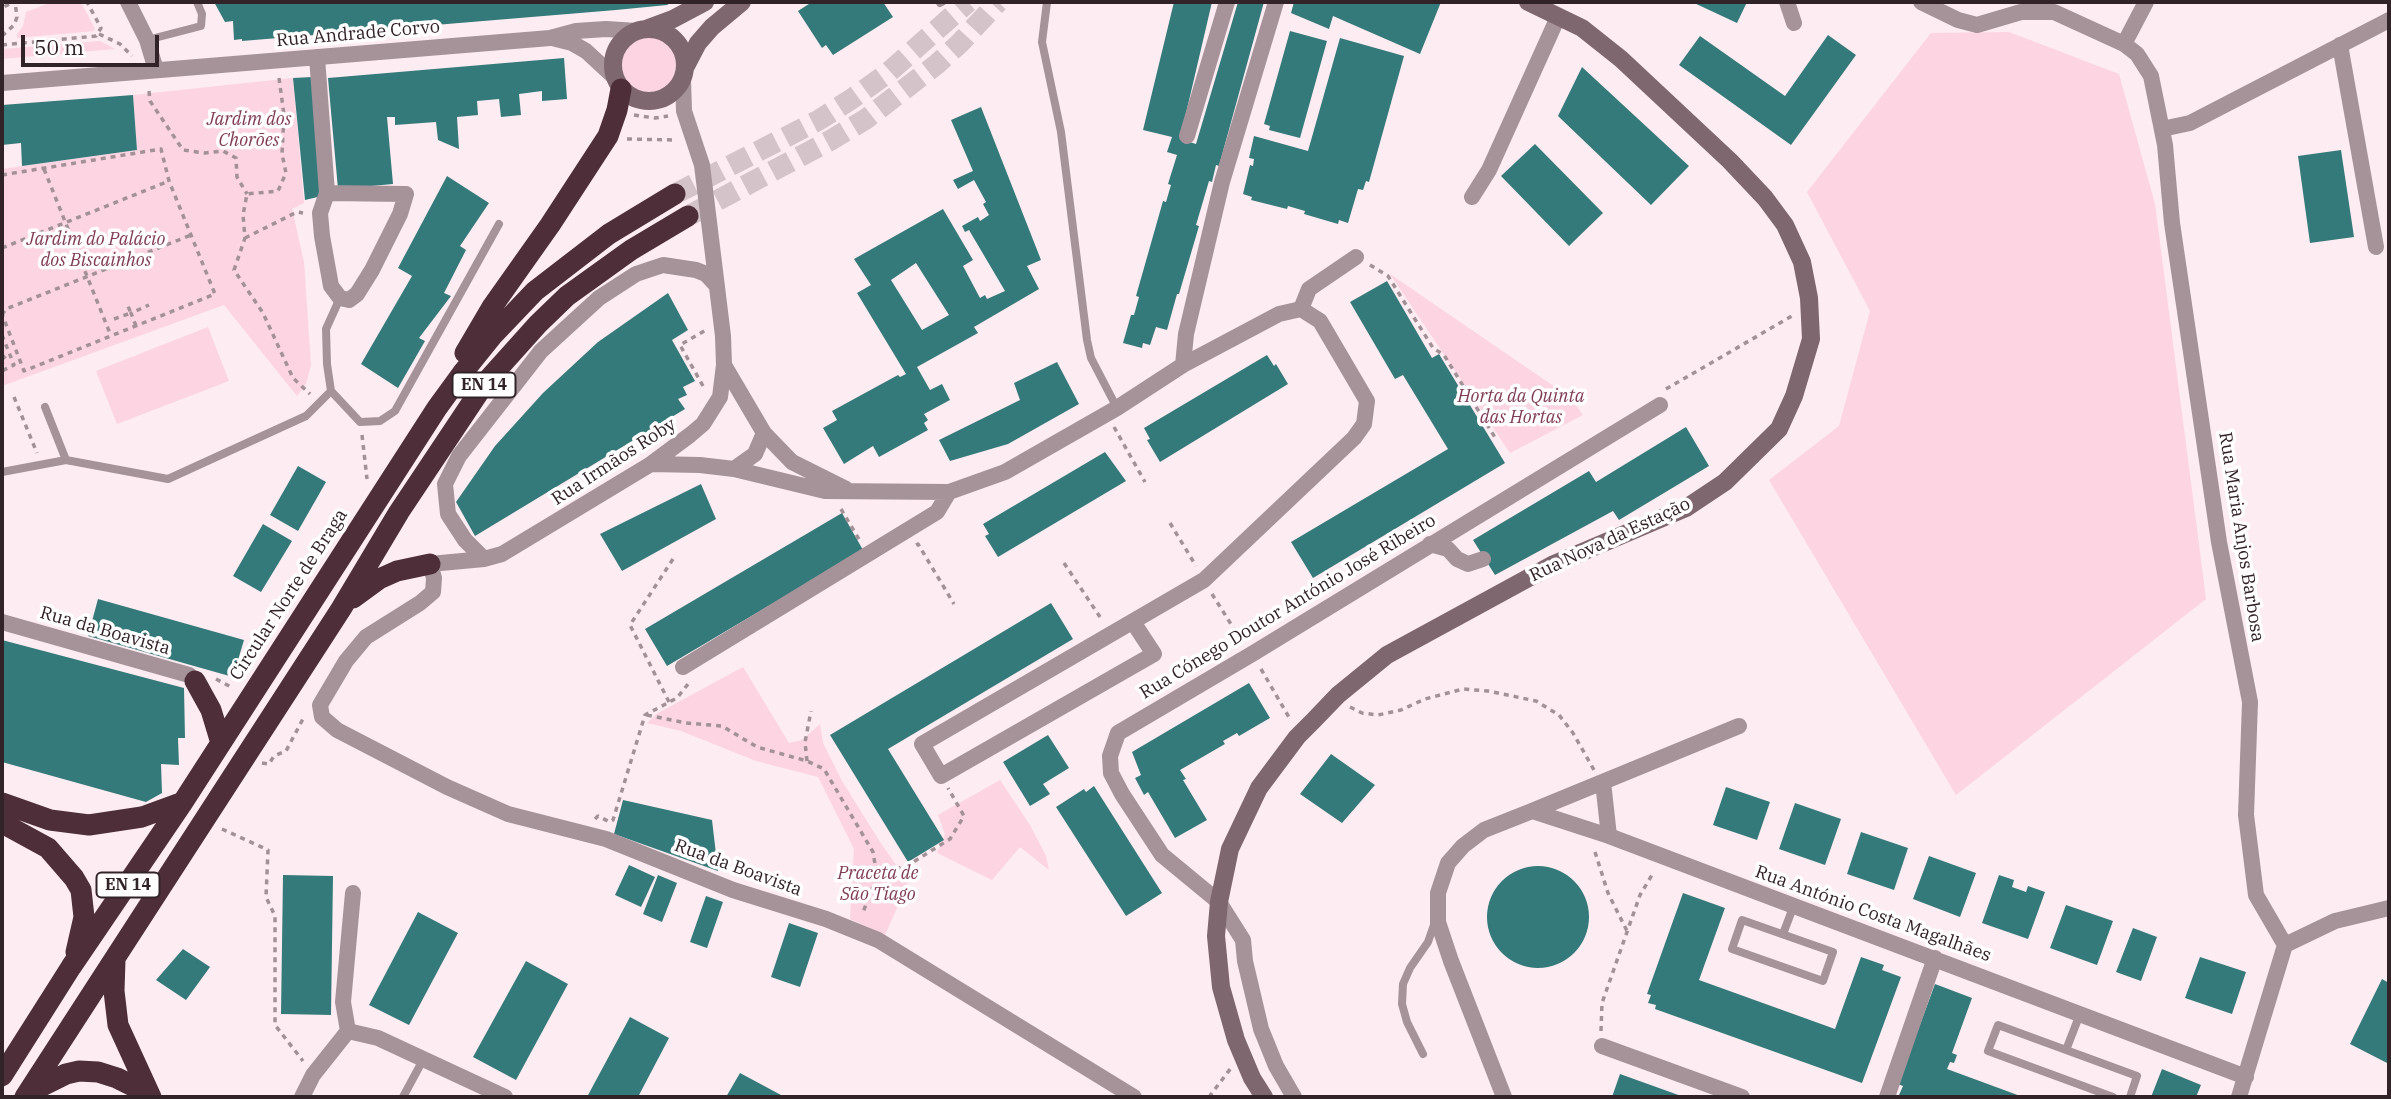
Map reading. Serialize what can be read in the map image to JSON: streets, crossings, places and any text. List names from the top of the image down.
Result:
{
  "streets": {
    "highway": ["EN 14", "Circular Norte de Braga"],
    "street": [
      "Rua Andrade Corvo",
      "Rua Irmãos Roby",
      "Rua Maria Anjos Barbosa",
      "Rua Nova da Estação",
      "Rua Cónego Doutor António José Ribeiro",
      "Rua da Boavista",
      "Rua António Costa Magalhães"
    ]
  },
  "crossings": [
    ["Rua Andrade Corvo", "Rua Irmãos Roby"],
    ["Rua Irmãos Roby", "Rua da Boavista"],
    ["Rua Nova da Estação", "Rua Cónego Doutor António José Ribeiro"]
  ],
  "parks": [
    "Jardim dos Chorões",
    "Jardim do Palácio dos Biscainhos",
    "Horta da Quinta das Hortas",
    "Praceta de São Tiago"
  ],
  "scale_bar": "50 m"
}
